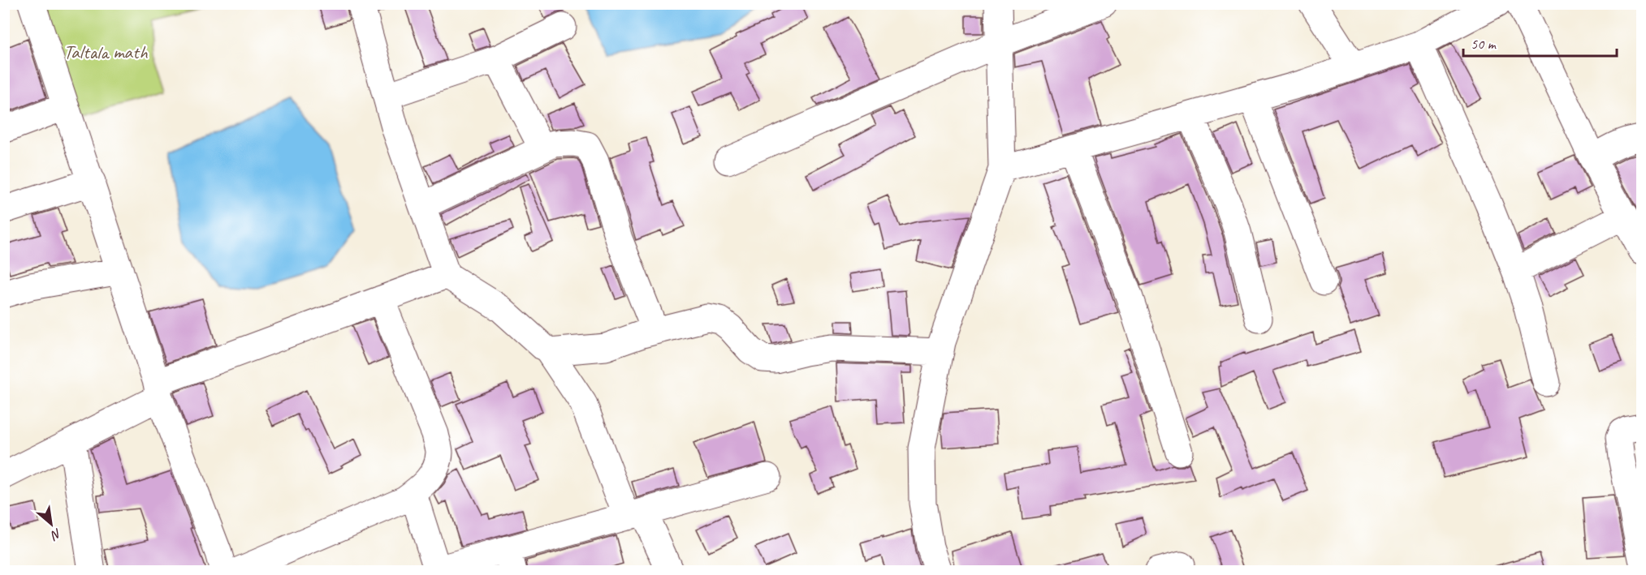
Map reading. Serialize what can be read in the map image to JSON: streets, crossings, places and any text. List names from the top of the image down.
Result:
{
  "parks": ["Taltala math"],
  "scale_bar": "50 m",
  "north": "bottom right"
}
